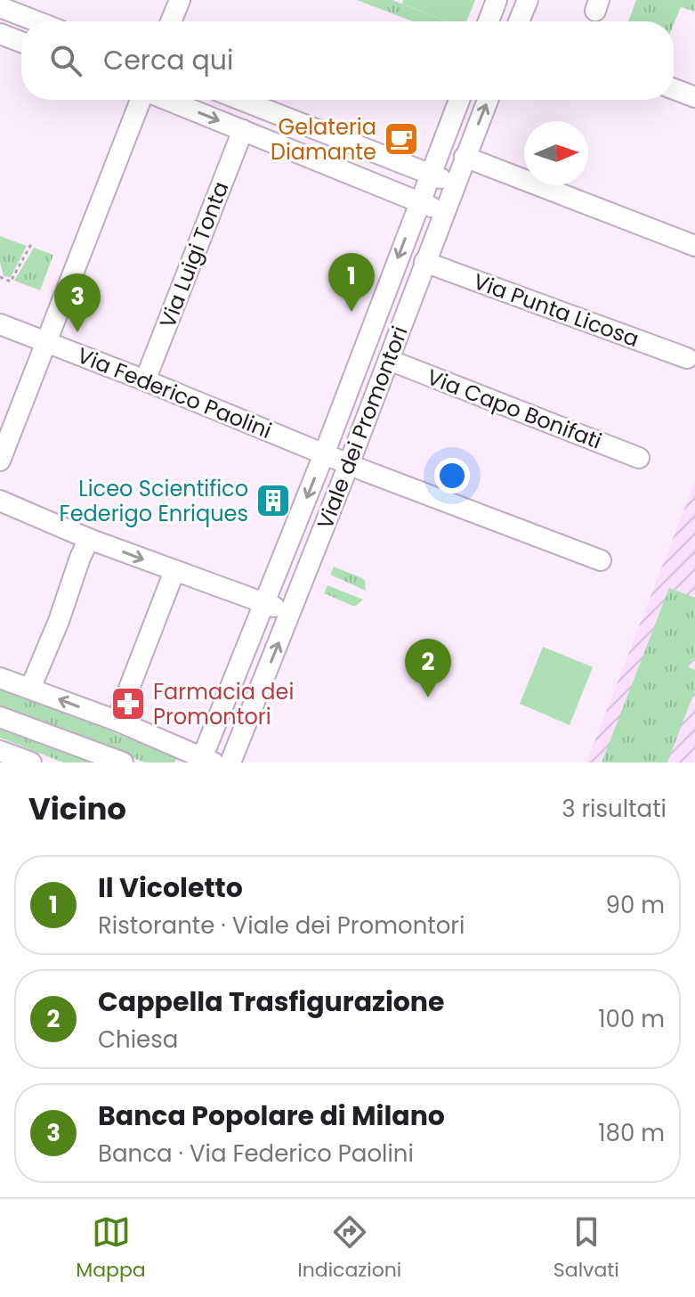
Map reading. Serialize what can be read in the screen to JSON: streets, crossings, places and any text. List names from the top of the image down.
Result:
{
  "streets": {
    "street": [
      "Via Luigi Tonta",
      "Via Punta Licosa",
      "Via Federico Paolini",
      "Via Capo Bonifati",
      "Viale dei Promontori"
    ]
  },
  "crossings": [
    ["Via Luigi Tonta", "Via Federico Paolini"],
    ["Via Punta Licosa", "Viale dei Promontori"],
    ["Via Federico Paolini", "Viale dei Promontori"],
    ["Via Capo Bonifati", "Viale dei Promontori"]
  ],
  "places": {
    "cafe": ["Gelateria Diamante"],
    "building": ["Liceo Scientifico Federigo Enriques"],
    "pharmacy": ["Farmacia dei Promontori"]
  },
  "north": "right",
  "page": {
    "search": "Cerca qui",
    "pins": ["1", "3", "2"],
    "heading": ["Vicino", "3 risultati"],
    "list": [
      {
        "mark": "1",
        "name": "Il Vicoletto",
        "note": "Ristorante · Viale dei Promontori",
        "value": "90 m"
      },
      {
        "mark": "2",
        "name": "Cappella Trasfigurazione",
        "note": "Chiesa",
        "value": "100 m"
      },
      {
        "mark": "3",
        "name": "Banca Popolare di Milano",
        "note": "Banca · Via Federico Paolini",
        "value": "180 m"
      }
    ],
    "nav": ["Mappa", "Indicazioni", "Salvati"]
  }
}
